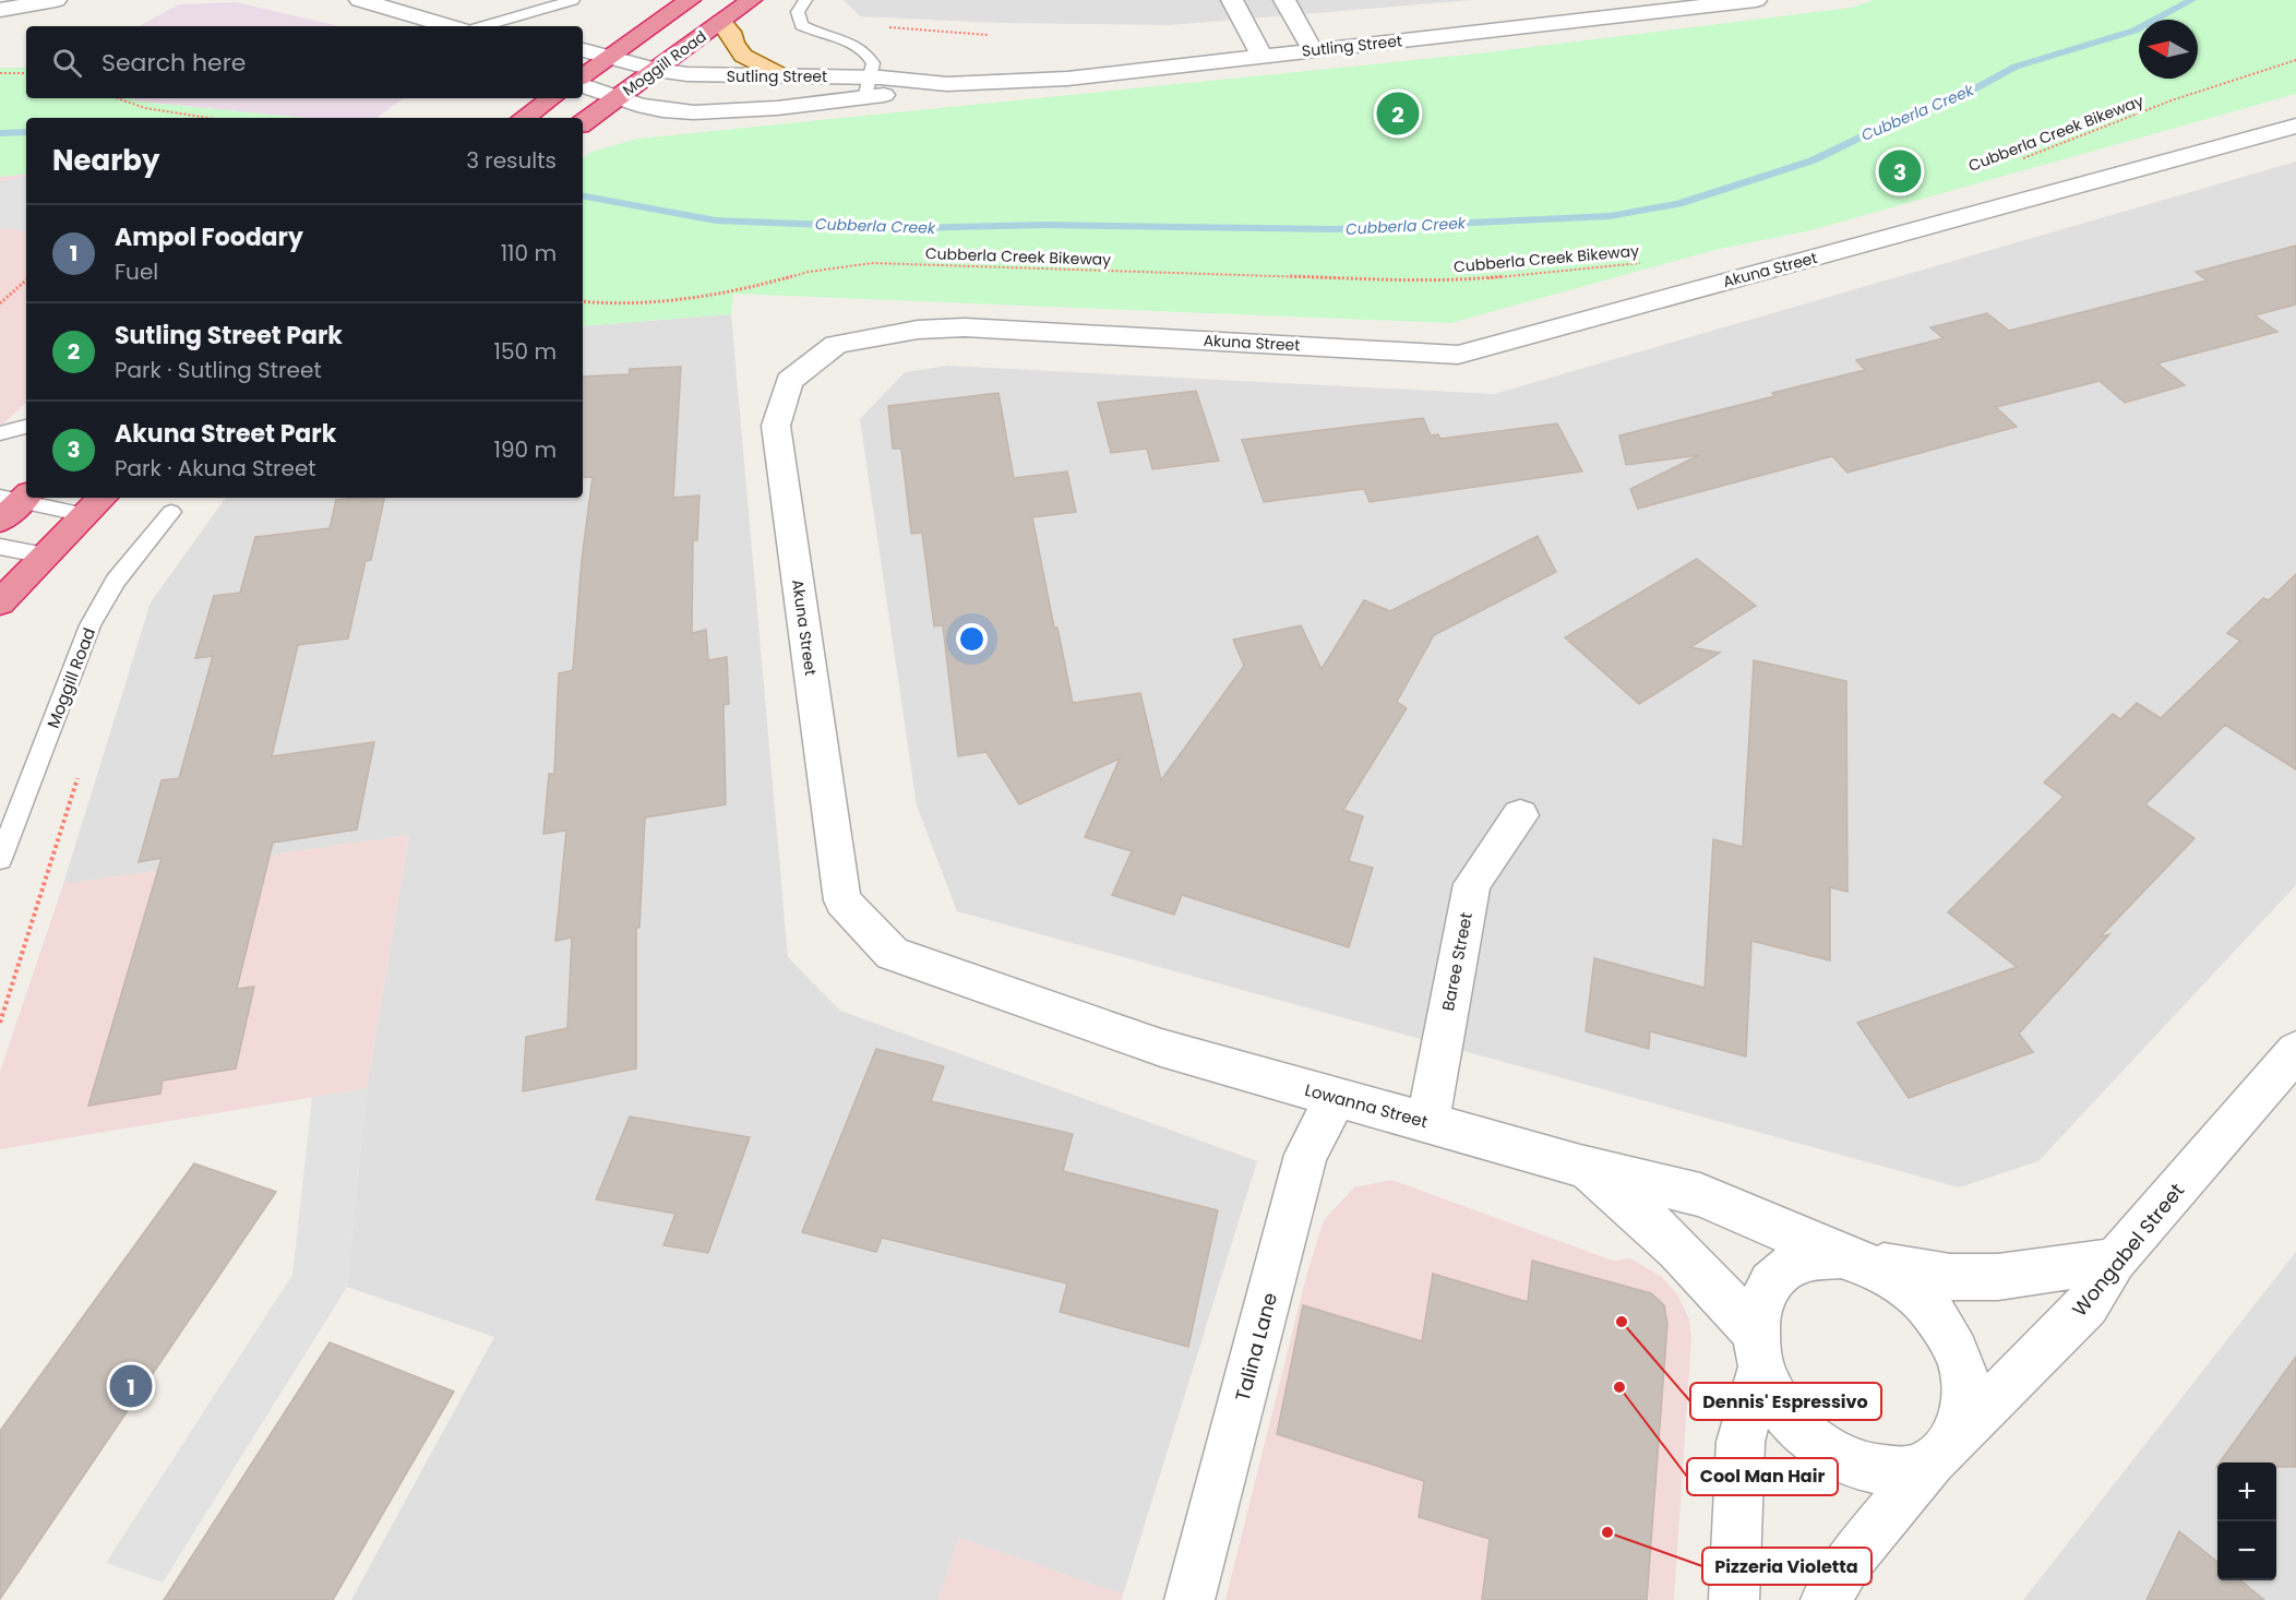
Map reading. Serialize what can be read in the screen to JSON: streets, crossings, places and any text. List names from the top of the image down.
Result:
{
  "streets": {
    "highway": ["Moggill Road"],
    "street": [
      "Sutling Street",
      "Akuna Street",
      "Baree Street",
      "Lowanna Street",
      "Wongabel Street",
      "Talina Lane"
    ],
    "path": ["Cubberla Creek Bikeway"]
  },
  "crossings": [
    ["Sutling Street", "Moggill Road"],
    ["Akuna Street", "Lowanna Street"],
    ["Baree Street", "Lowanna Street"],
    ["Lowanna Street", "Wongabel Street"],
    ["Lowanna Street", "Talina Lane"]
  ],
  "water": ["Cubberla Creek"],
  "places": ["Dennis' Espressivo", "Cool Man Hair", "Pizzeria Violetta"],
  "north": "left",
  "page": {
    "search": "Search here",
    "pins": ["2", "3", "1"],
    "heading": ["Nearby", "3 results"],
    "list": [
      {
        "mark": "1",
        "name": "Ampol Foodary",
        "note": "Fuel",
        "value": "110 m"
      },
      {
        "mark": "2",
        "name": "Sutling Street Park",
        "note": "Park · Sutling Street",
        "value": "150 m"
      },
      {
        "mark": "3",
        "name": "Akuna Street Park",
        "note": "Park · Akuna Street",
        "value": "190 m"
      }
    ],
    "map_buttons": ["+", "−"]
  }
}
